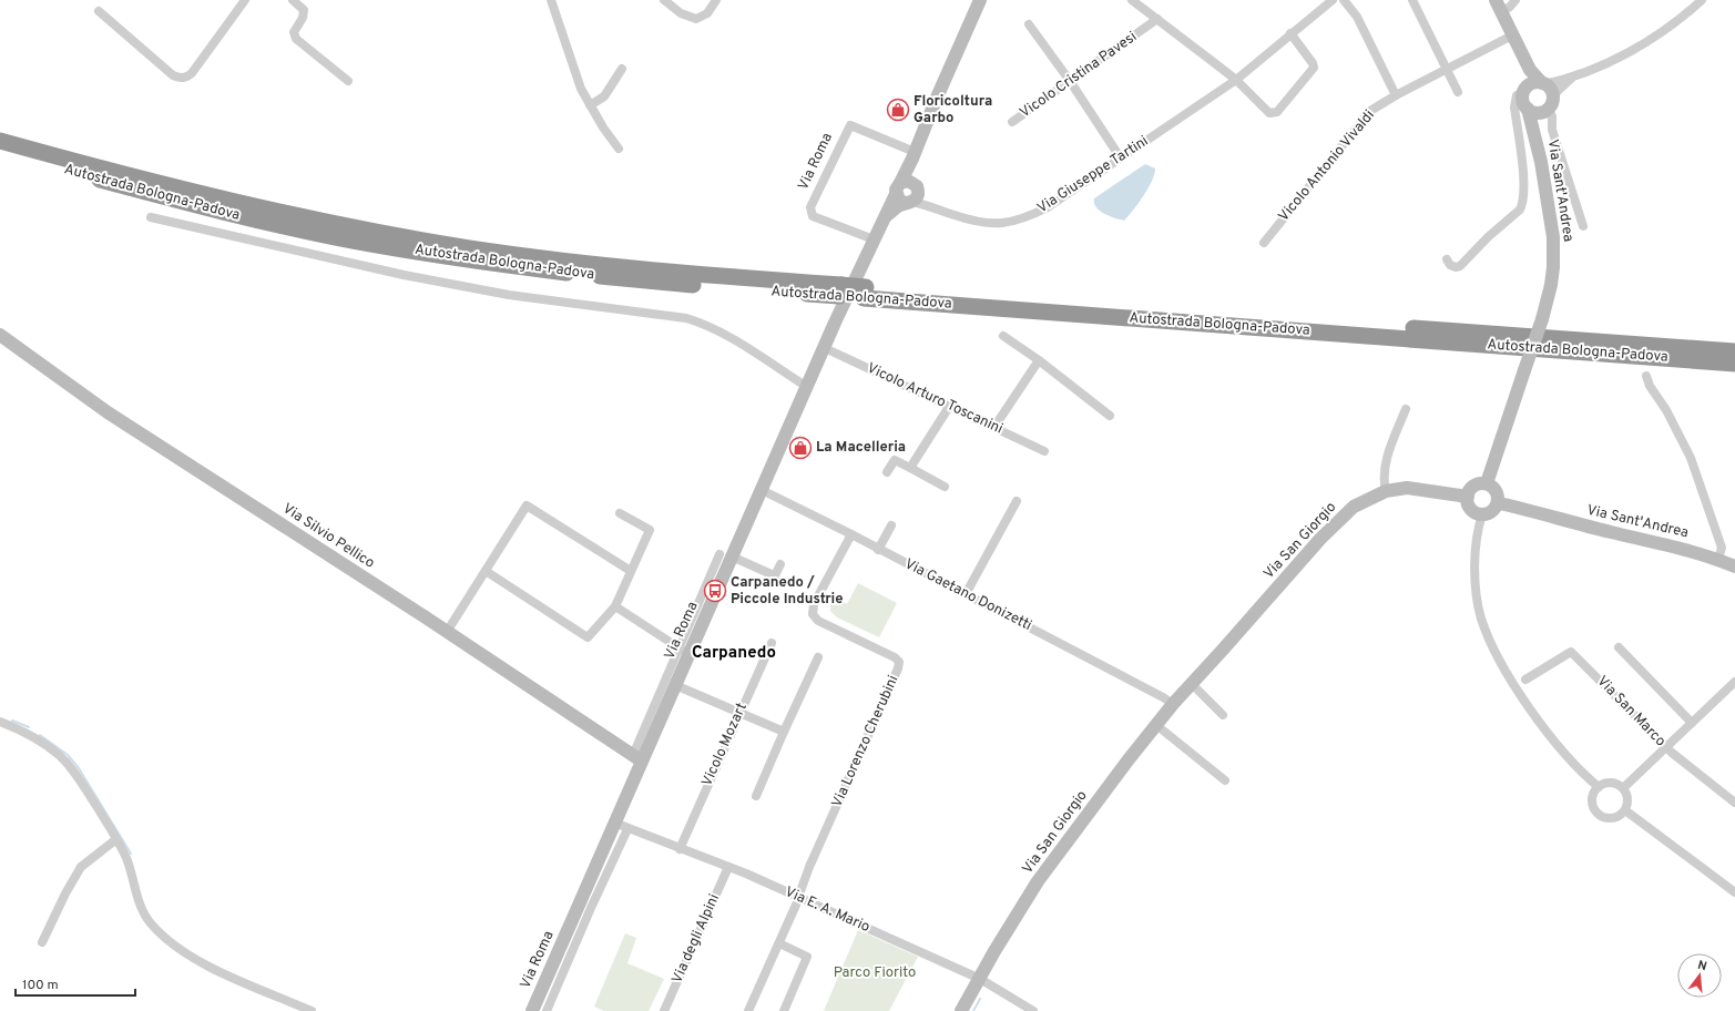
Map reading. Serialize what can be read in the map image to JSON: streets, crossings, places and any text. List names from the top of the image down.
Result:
{
  "streets": {
    "highway": ["Autostrada Bologna-Padova"],
    "street": [
      "Vicolo Cristina Pavesi",
      "Via Roma",
      "Vicolo Antonio Vivaldi",
      "Via Giuseppe Tartini",
      "Via Sant'Andrea",
      "Vicolo Arturo Toscanini",
      "Via Silvio Pellico",
      "Via San Giorgio",
      "Via Gaetano Donizetti",
      "Via San Marco",
      "Via Lorenzo Cherubini",
      "Vicolo Mozart",
      "Via E. A. Mario",
      "Via degli Alpini"
    ]
  },
  "crossings": [
    ["Via Roma", "Via Giuseppe Tartini"],
    ["Via Roma", "Vicolo Arturo Toscanini"],
    ["Via Roma", "Via Silvio Pellico"],
    ["Via Roma", "Via Gaetano Donizetti"],
    ["Via Roma", "Via E. A. Mario"],
    ["Via Sant'Andrea", "Via San Giorgio"],
    ["Via San Giorgio", "Via Gaetano Donizetti"],
    ["Via San Giorgio", "Via E. A. Mario"],
    ["Via Gaetano Donizetti", "Via Lorenzo Cherubini"],
    ["Via Lorenzo Cherubini", "Via E. A. Mario"],
    ["Vicolo Mozart", "Via E. A. Mario"],
    ["Via E. A. Mario", "Via degli Alpini"]
  ],
  "districts": ["Carpanedo"],
  "parks": ["Parco Fiorito"],
  "places": {
    "shop": ["Floricoltura Garbo", "La Macelleria"],
    "bus stop": ["Carpanedo / Piccole Industrie"]
  },
  "scale_bar": "100 m",
  "north": "top"
}
